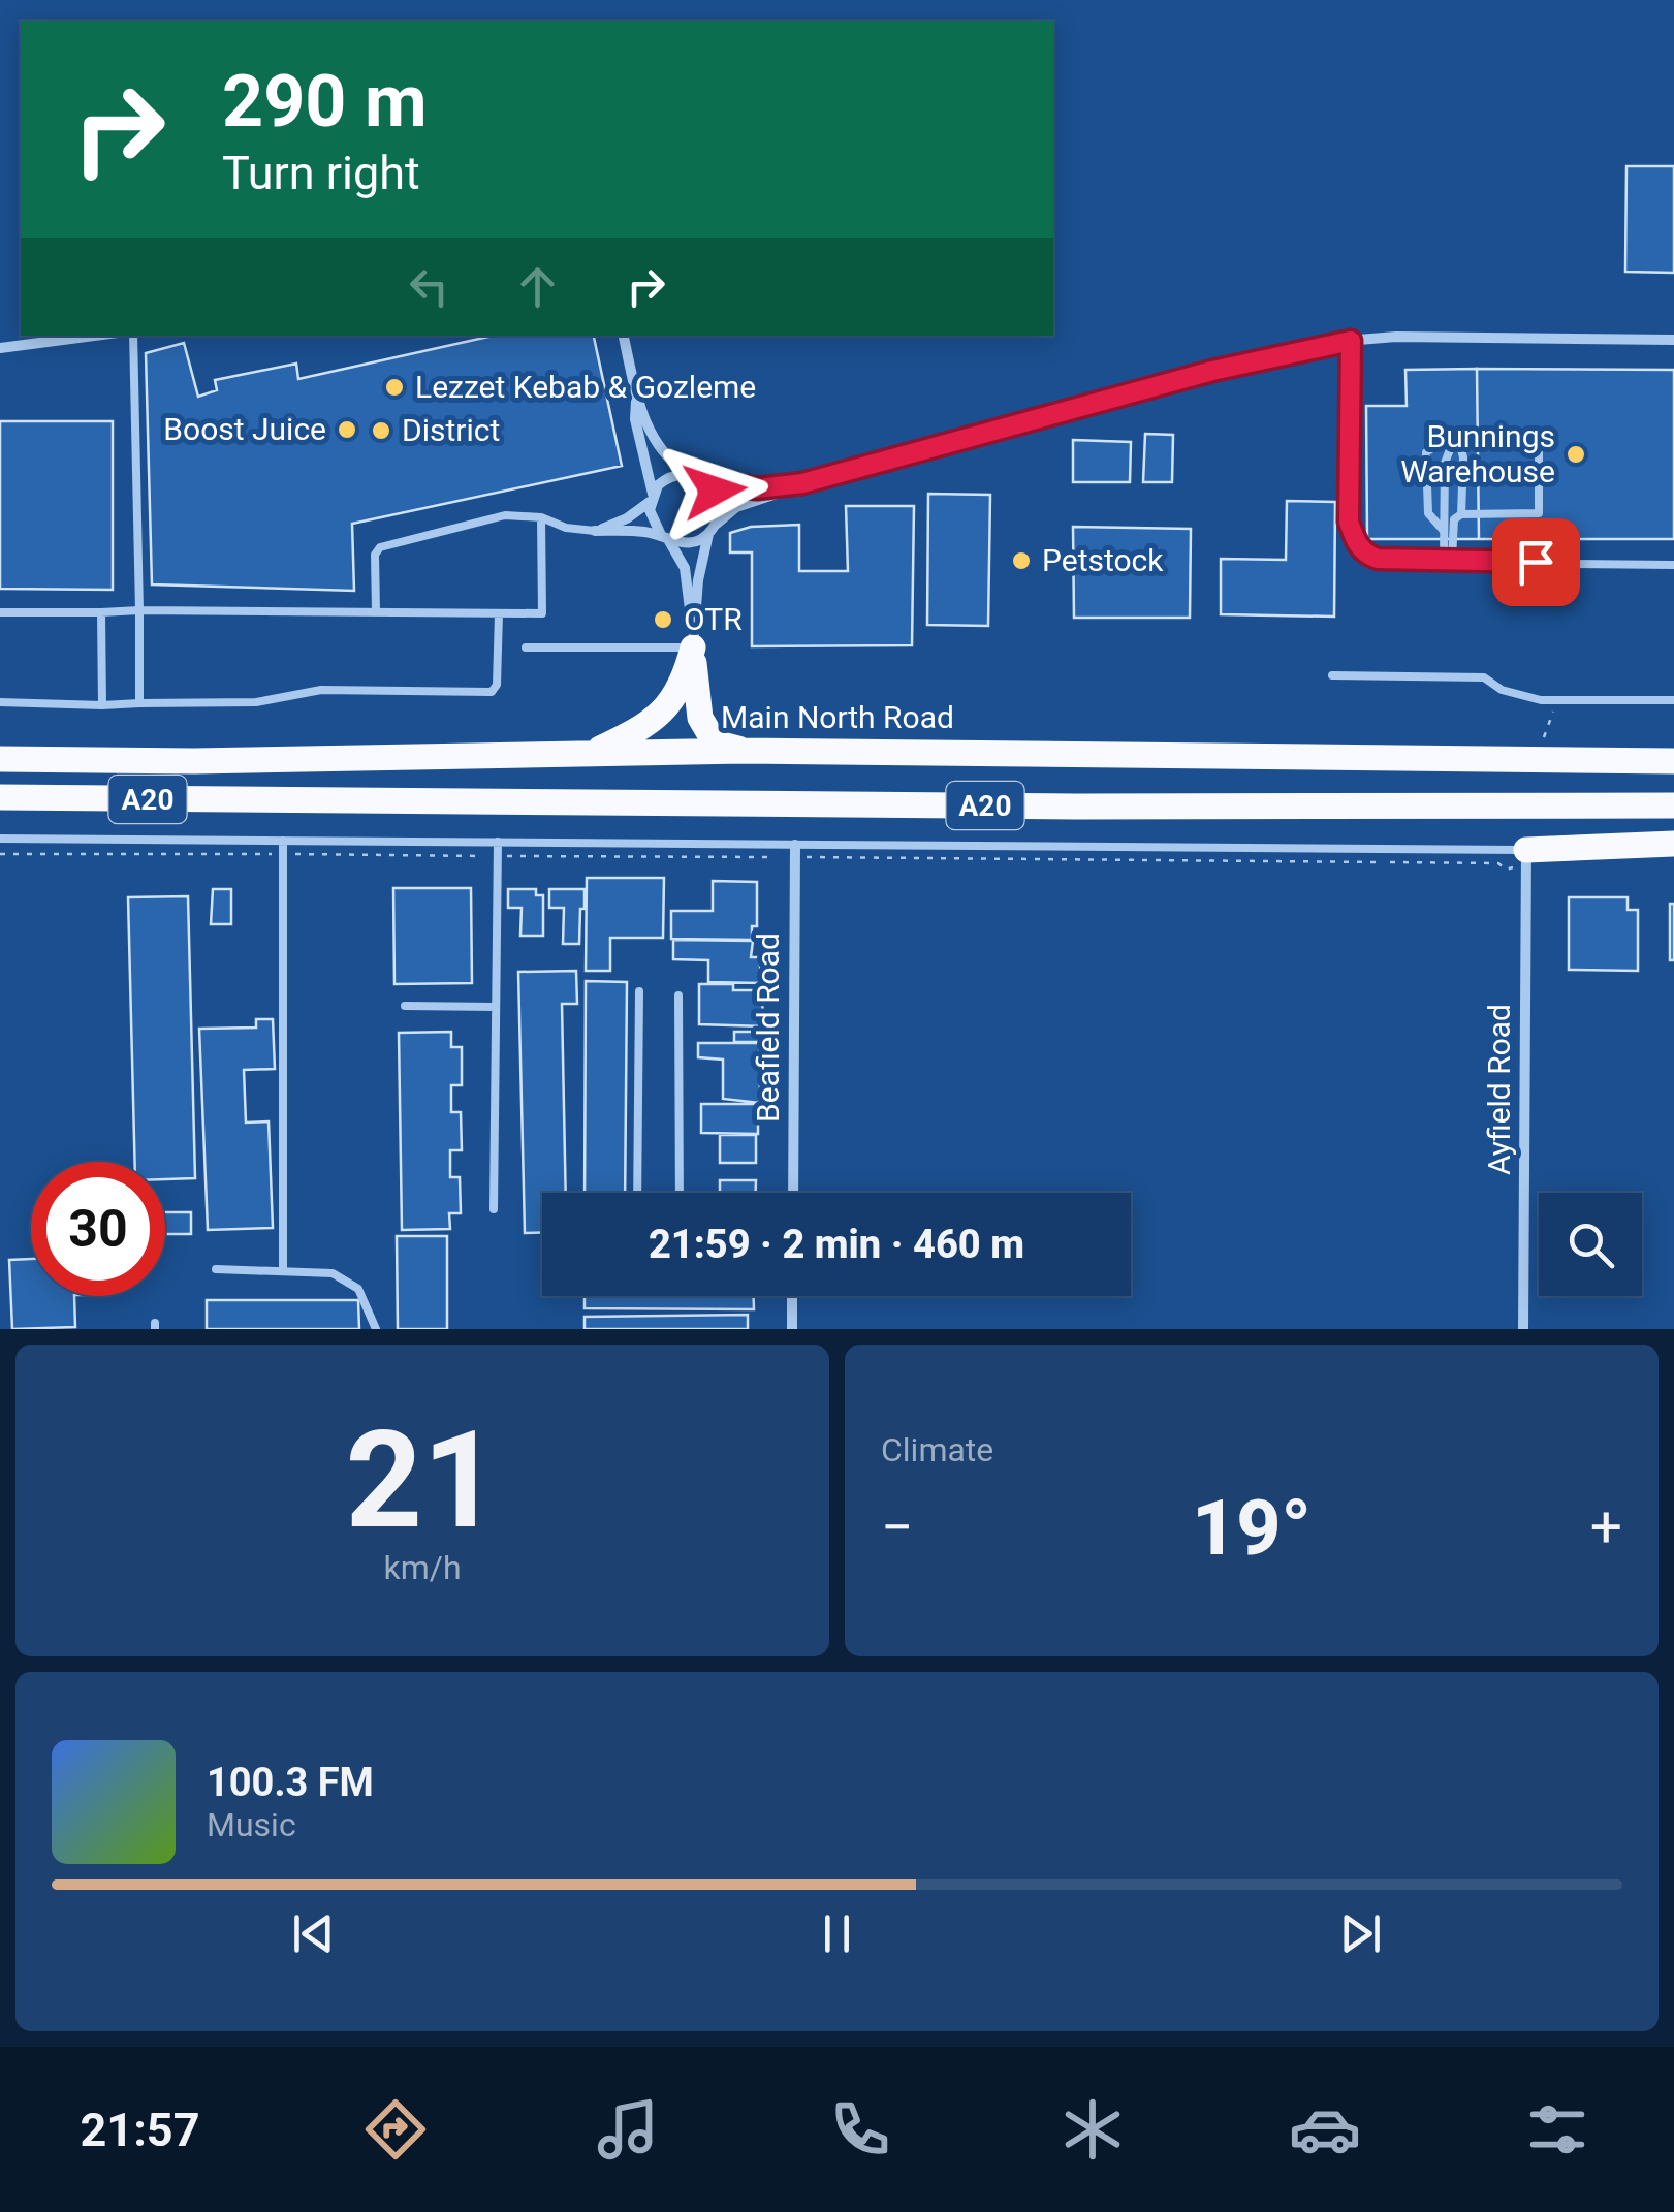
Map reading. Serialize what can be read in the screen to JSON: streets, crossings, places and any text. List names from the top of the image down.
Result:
{
  "streets": {
    "highway": ["Main North Road", "A20"],
    "street": ["Beafield Road", "Ayfield Road"]
  },
  "places": [
    "Lezzet Kebab & Gozleme",
    "Boost Juice",
    "District",
    "Bunnings Warehouse",
    "Petstock",
    "OTR"
  ],
  "page": {
    "turn": ["290 m", "Turn right"],
    "limit": "30",
    "trip": "21:59 · 2 min · 460 m",
    "tile": [
      ["21", "km/h"],
      "Climate"
    ],
    "heat": ["−", "19°", "+"],
    "song": ["100.3 FM", "Music"],
    "tabs": "21:57"
  }
}
